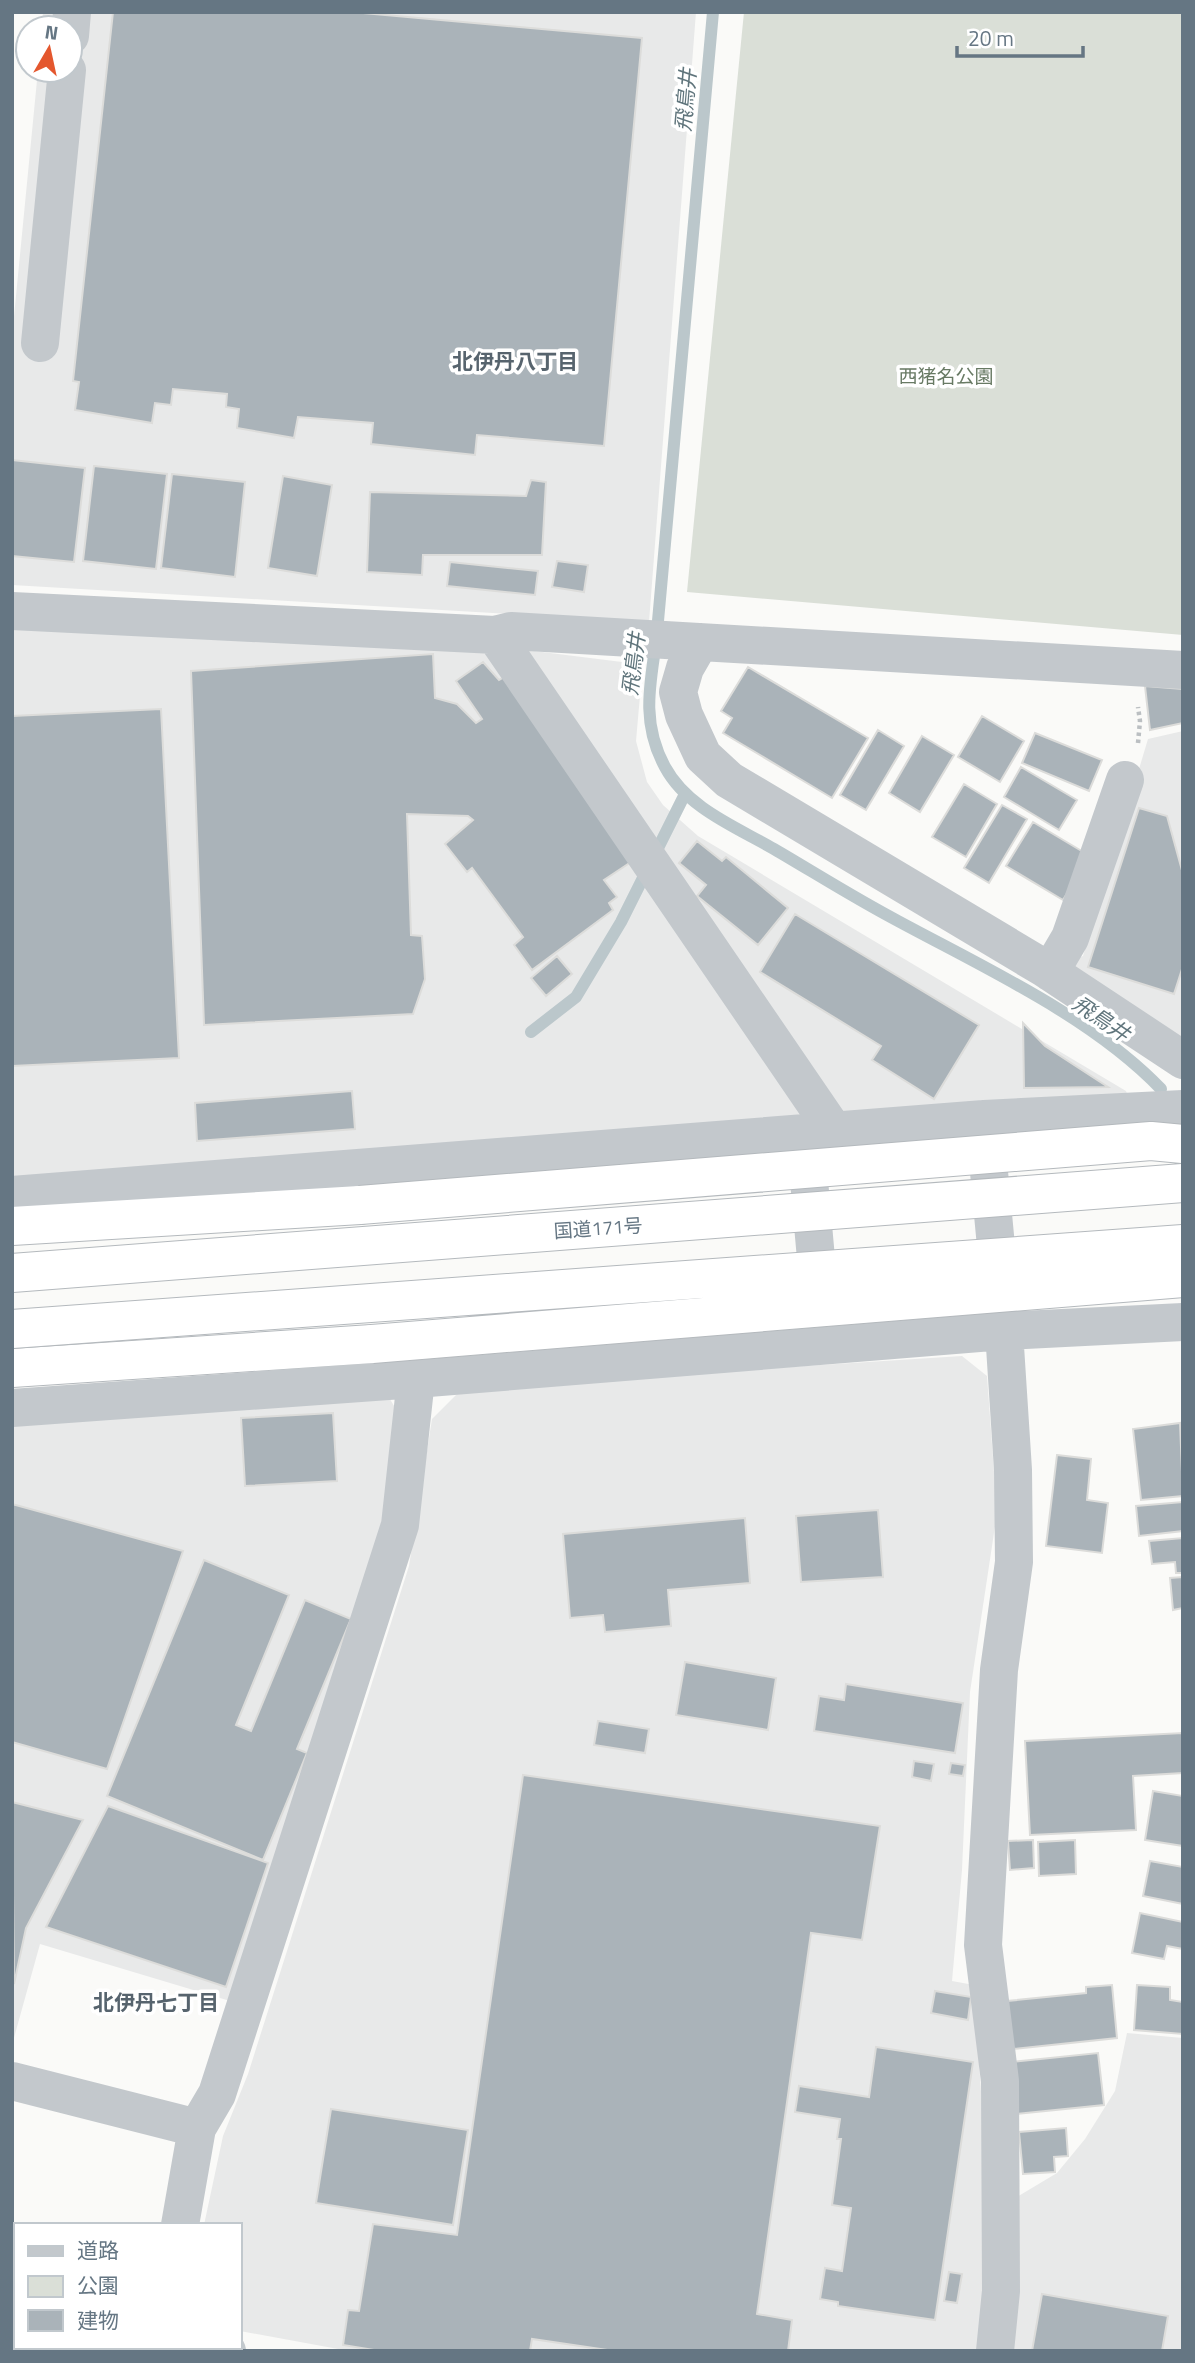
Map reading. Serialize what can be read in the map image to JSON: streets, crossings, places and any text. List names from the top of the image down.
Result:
{
  "streets": {
    "highway": ["国道171号"]
  },
  "districts": ["北伊丹八丁目", "北伊丹七丁目"],
  "water": ["飛鳥井"],
  "parks": ["西猪名公園"],
  "legend": ["道路", "公園", "建物"],
  "scale_bar": "20 m",
  "north": "top"
}
